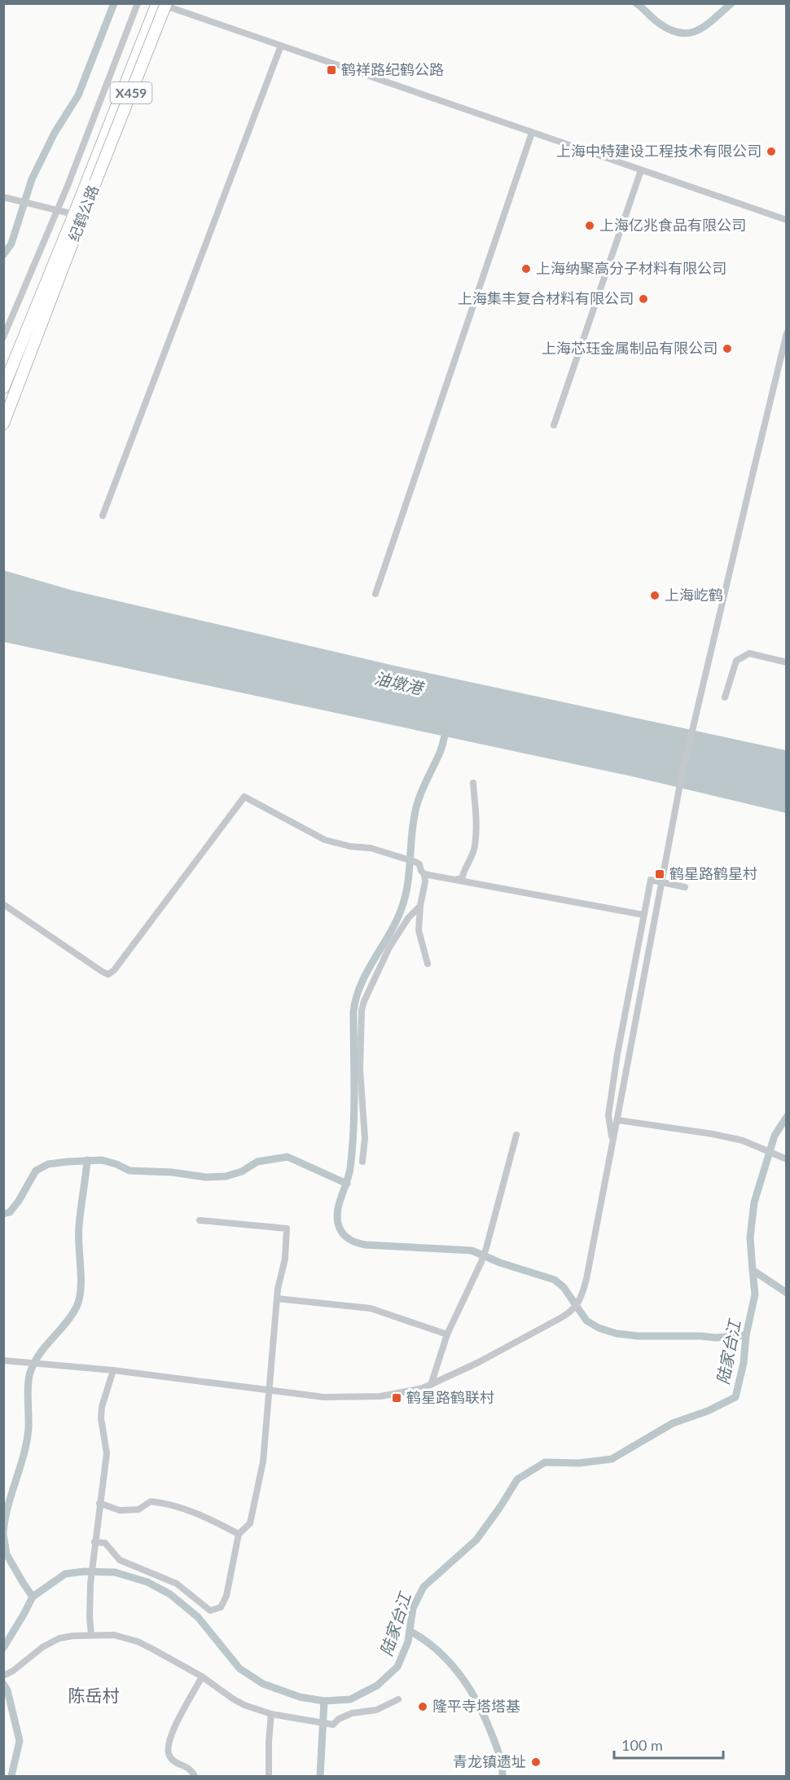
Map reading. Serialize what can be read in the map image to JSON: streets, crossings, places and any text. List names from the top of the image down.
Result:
{
  "streets": {
    "main road": ["X459", "纪鹤公路"]
  },
  "districts": ["陈岳村"],
  "water": ["油墩港", "陆家台江"],
  "places": {
    "transit": ["鹤祥路纪鹤公路", "鹤星路鹤星村", "鹤星路鹤联村"],
    "other": [
      "上海中特建设工程技术有限公司",
      "上海亿兆食品有限公司",
      "上海纳聚高分子材料有限公司",
      "上海集丰复合材料有限公司",
      "上海芯珏金属制品有限公司",
      "上海屹鹤",
      "隆平寺塔塔基",
      "青龙镇遗址"
    ]
  },
  "scale_bar": "100 m"
}
